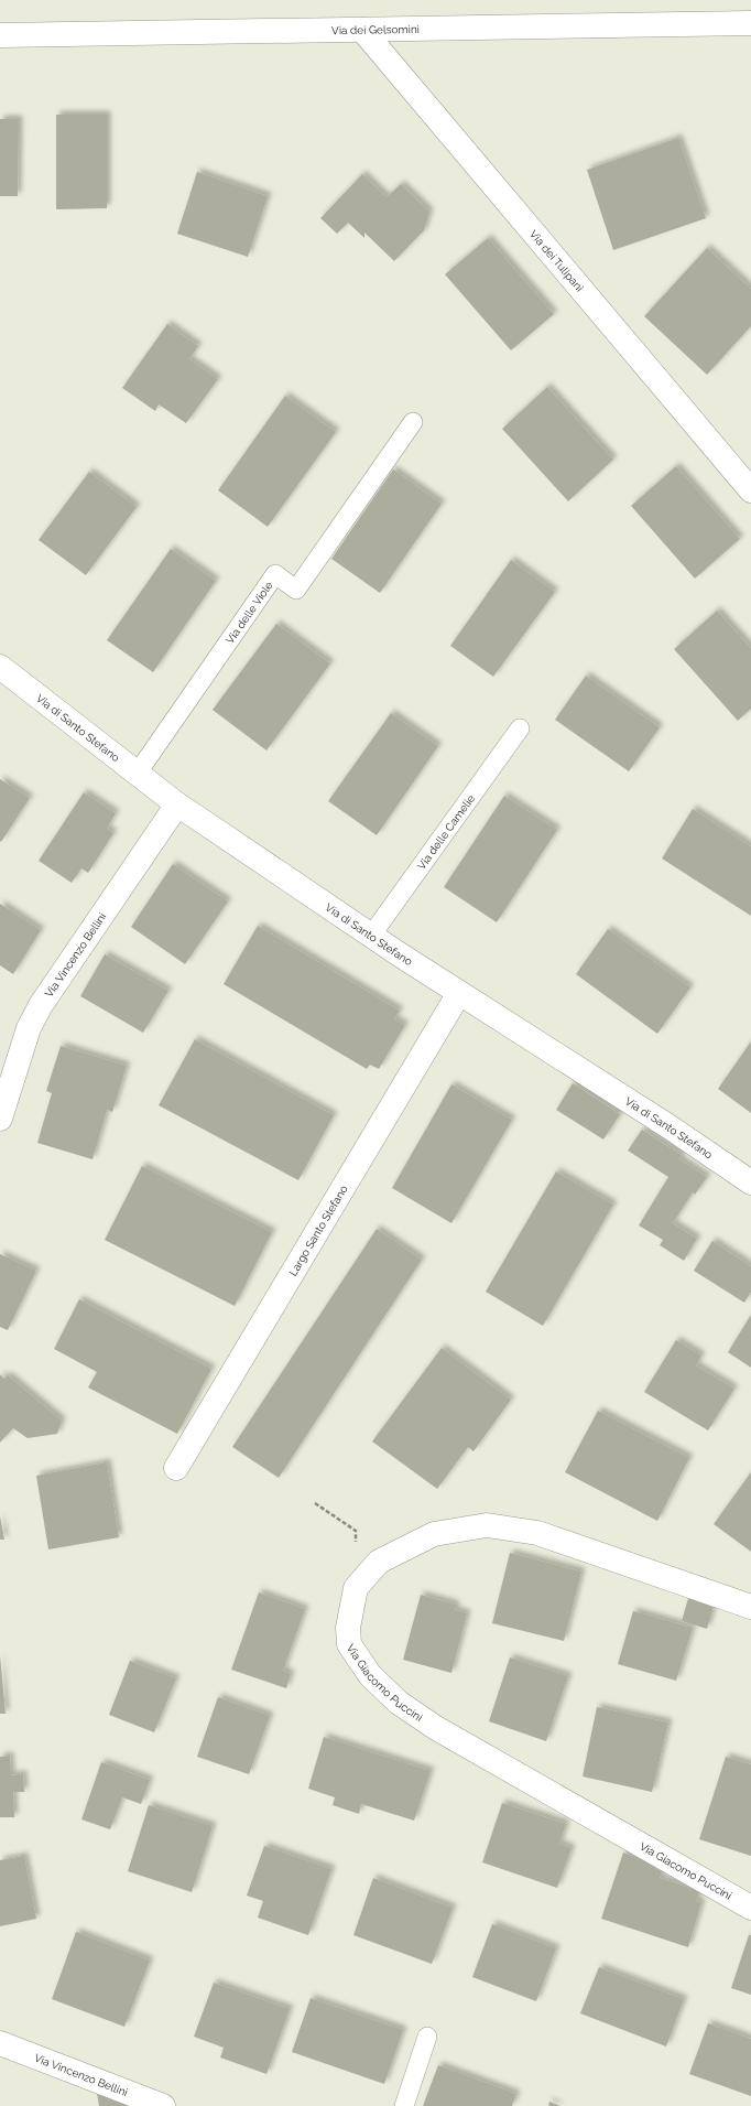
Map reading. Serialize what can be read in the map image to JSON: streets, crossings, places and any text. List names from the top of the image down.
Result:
{
  "streets": {
    "street": [
      "Via dei Gelsomini",
      "Via dei Tulipani",
      "Via di Santo Stefano",
      "Via Vincenzo Bellini",
      "Largo Santo Stefano",
      "Via Giacomo Puccini"
    ],
    "lane": ["Via delle Viole", "Via delle Camelie"]
  },
  "crossings": [
    ["Via dei Gelsomini", "Via dei Tulipani"],
    ["Via delle Viole", "Via di Santo Stefano"],
    ["Via di Santo Stefano", "Via delle Camelie"],
    ["Via di Santo Stefano", "Via Vincenzo Bellini"],
    ["Via di Santo Stefano", "Largo Santo Stefano"]
  ]
}
